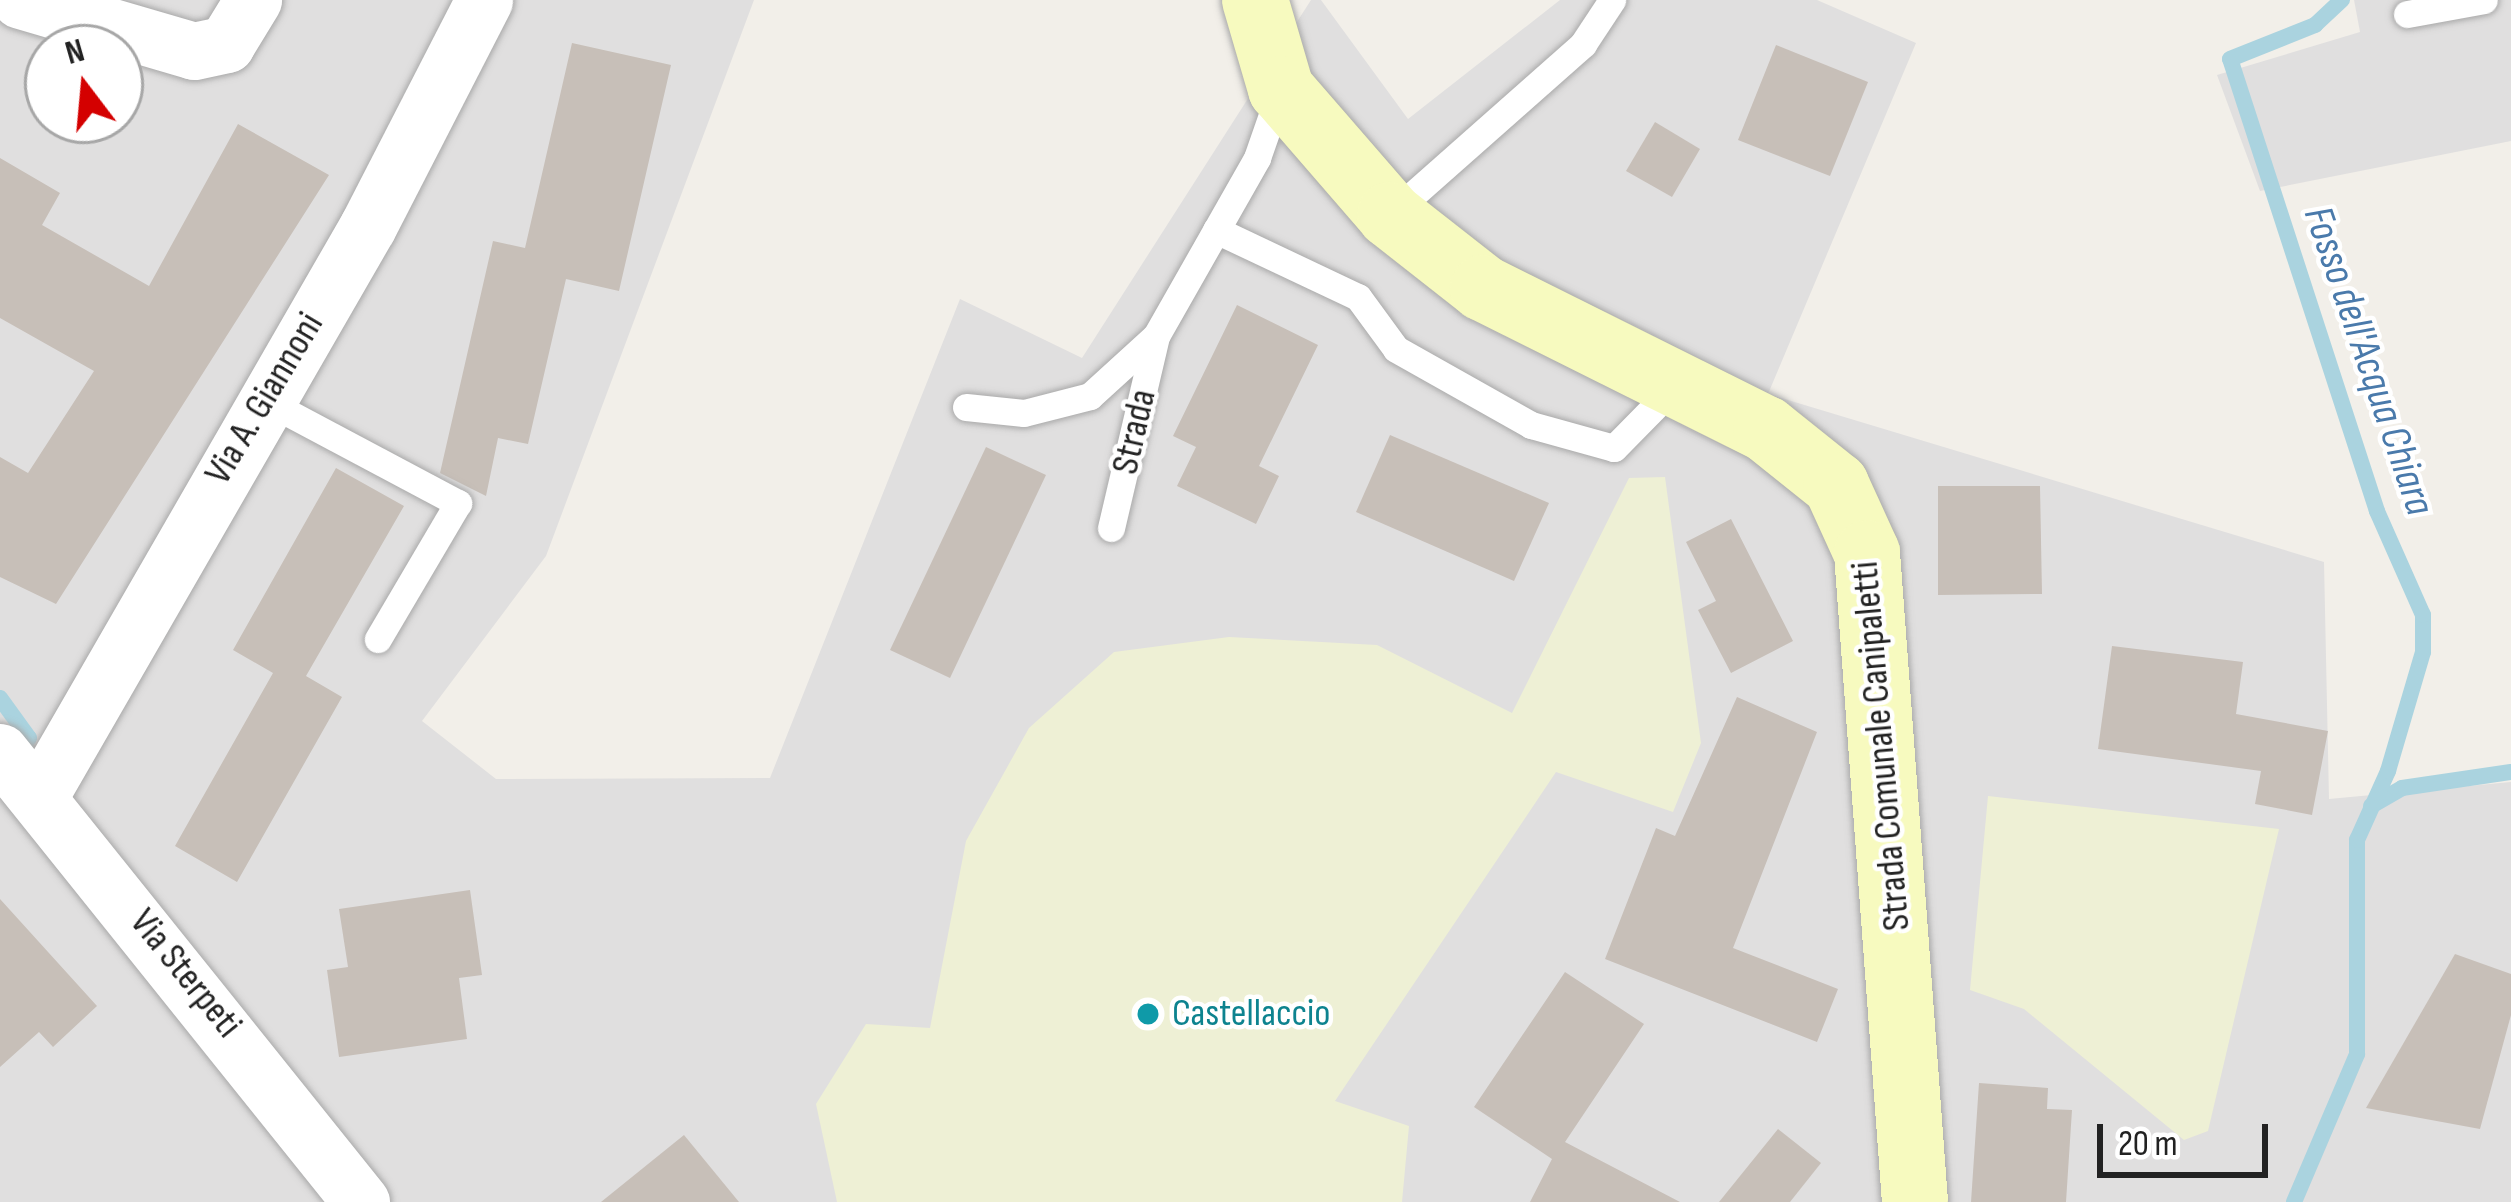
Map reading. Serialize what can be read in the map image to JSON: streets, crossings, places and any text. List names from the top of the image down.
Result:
{
  "streets": {
    "street": ["Via A. Giannoni", "Strada Comunale Canipaletti", "Via Sterpeti"],
    "lane": ["Strada"]
  },
  "crossings": [
    ["Via A. Giannoni", "Via Sterpeti"]
  ],
  "water": ["Fosso dell'Acqua Chiara"],
  "places": ["Castellaccio"],
  "scale_bar": "20 m",
  "north": "top"
}
